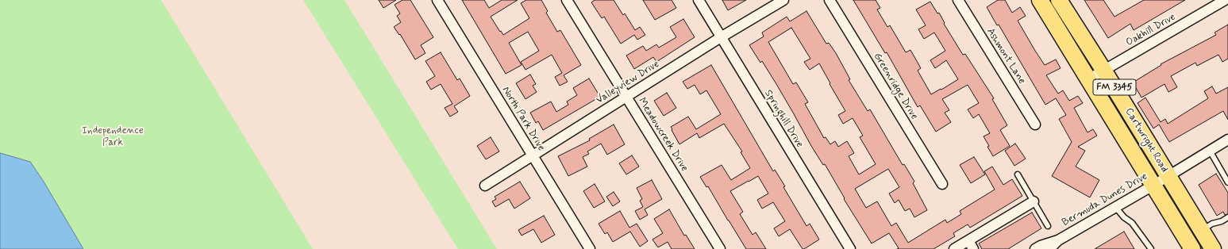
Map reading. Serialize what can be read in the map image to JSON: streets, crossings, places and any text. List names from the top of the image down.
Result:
{
  "streets": {
    "main road": ["FM 3345", "Cartwright Road"],
    "street": [
      "Oakhill Drive",
      "Ashmont Lane",
      "Valleyview Drive",
      "Greenridge Drive",
      "North Park Drive",
      "Springhill Drive",
      "Meadowcreek Drive",
      "Bermuda Dunes Drive"
    ]
  },
  "crossings": [
    ["Oakhill Drive", "Cartwright Road"],
    ["Valleyview Drive", "North Park Drive"],
    ["Valleyview Drive", "Springhill Drive"],
    ["Valleyview Drive", "Meadowcreek Drive"],
    ["Cartwright Road", "Bermuda Dunes Drive"]
  ],
  "parks": ["Independence Park"]
}
